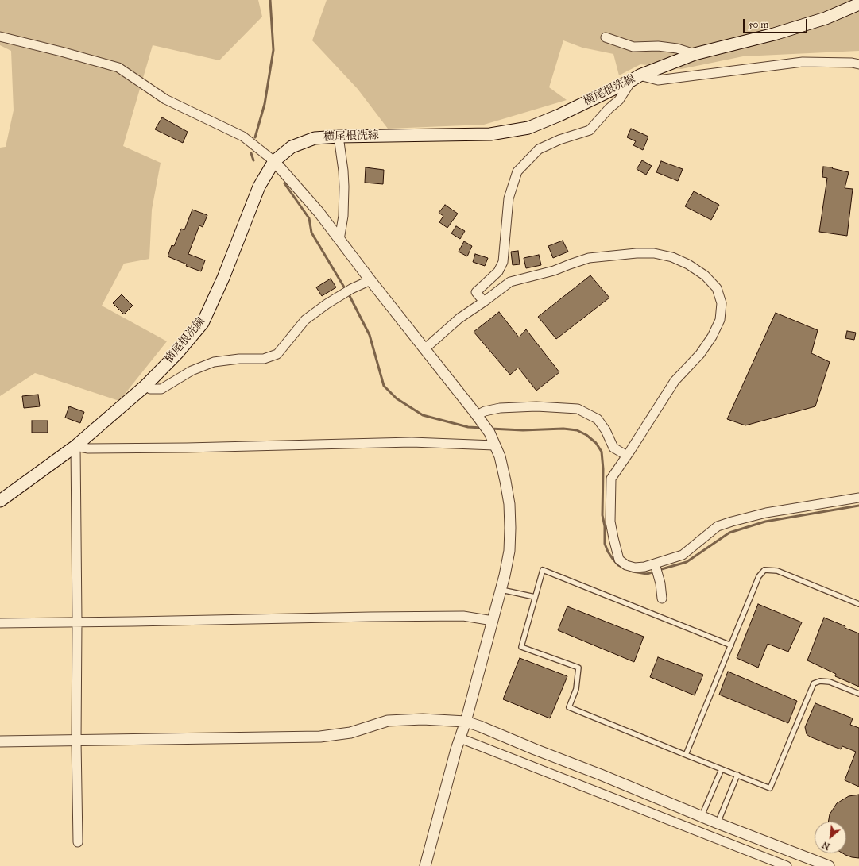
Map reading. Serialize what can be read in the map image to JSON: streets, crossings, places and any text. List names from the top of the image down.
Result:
{
  "streets": {
    "main road": ["横尾根洗線"]
  },
  "scale_bar": "50 m",
  "north": "bottom left"
}
